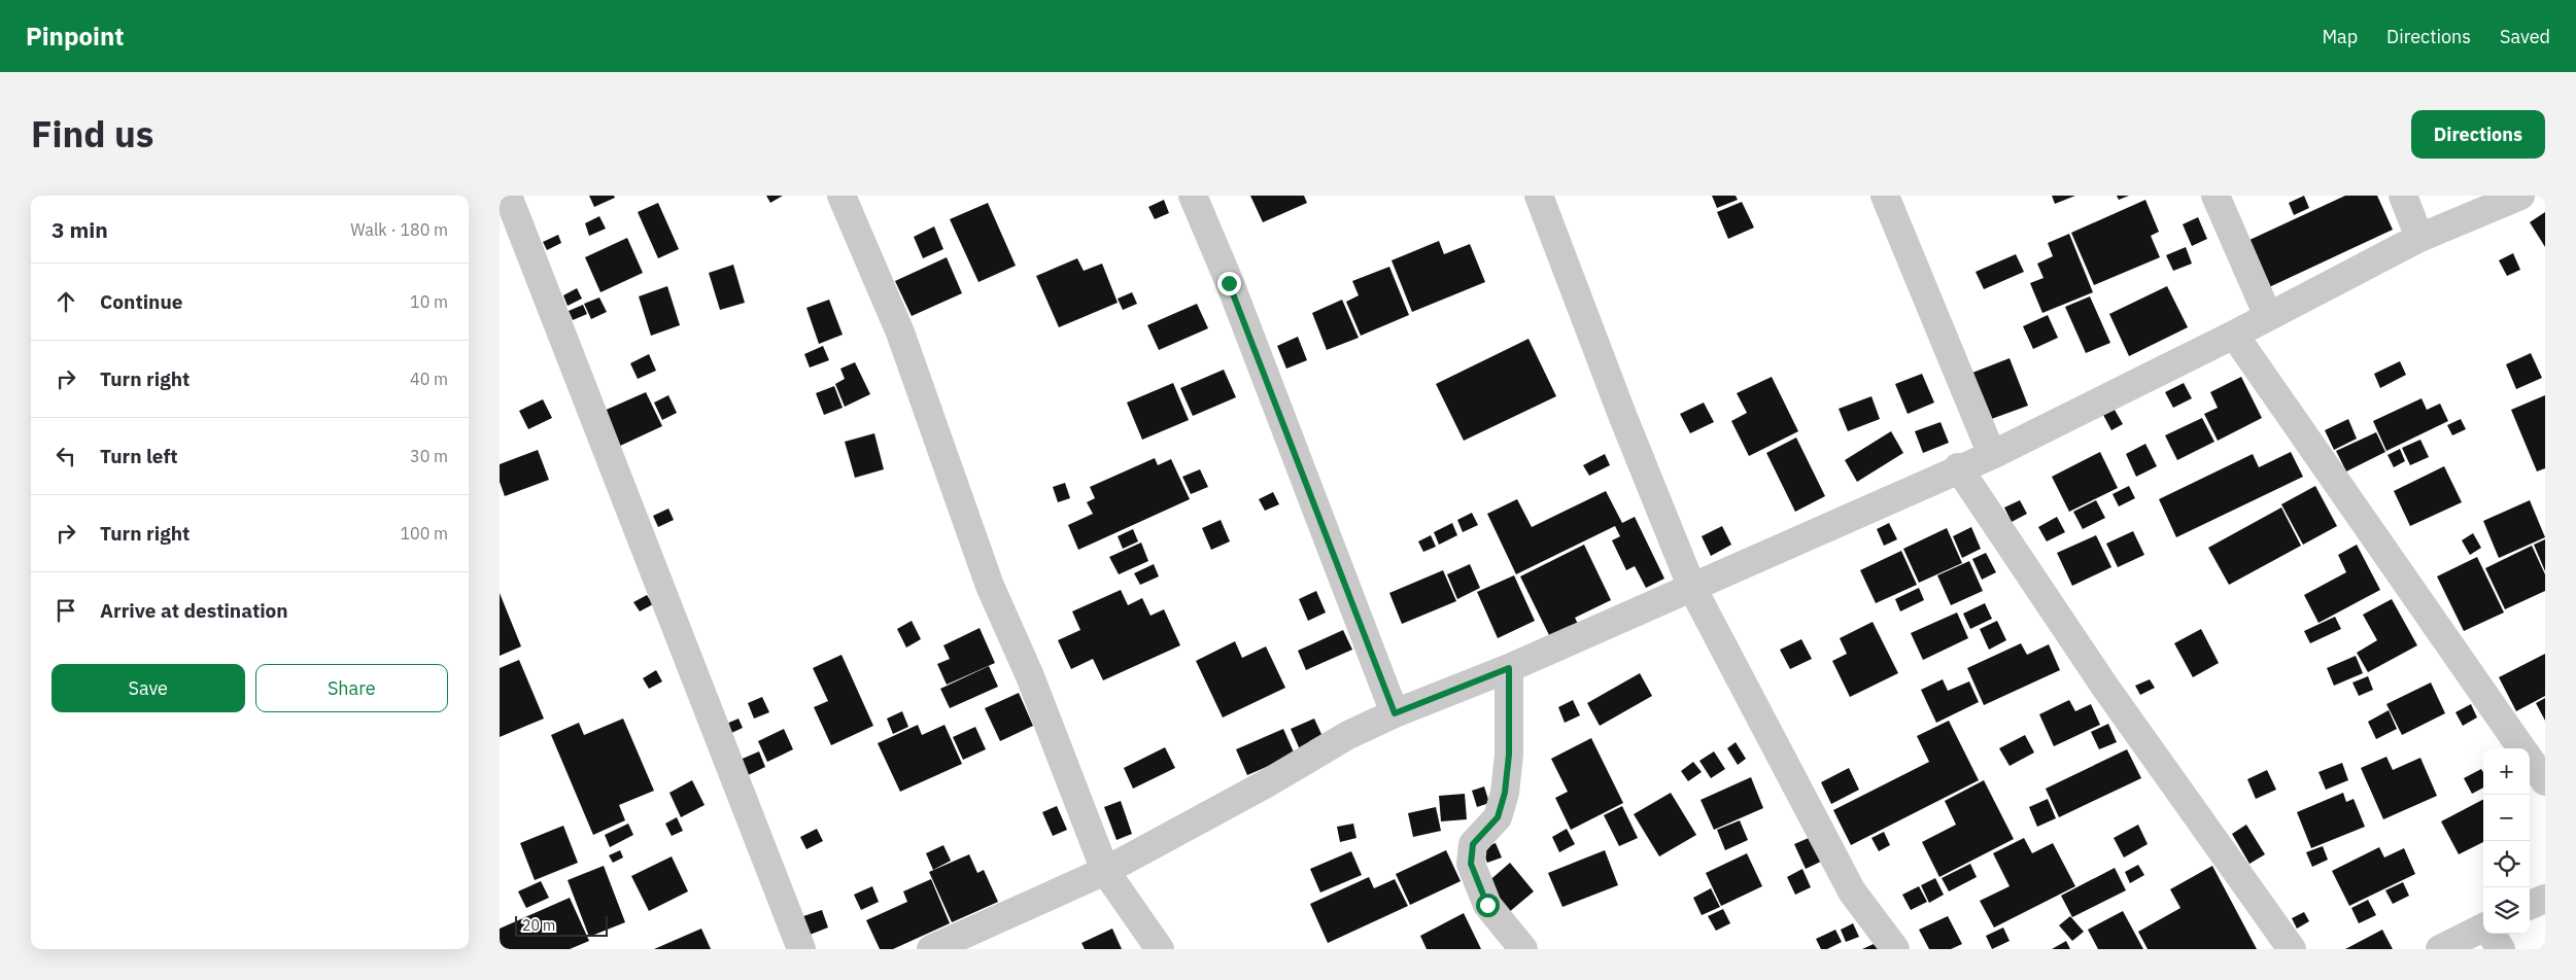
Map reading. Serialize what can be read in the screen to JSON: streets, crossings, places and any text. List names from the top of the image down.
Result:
{
  "scale_bar": "20 m",
  "page": {
    "header": "Pinpoint",
    "nav": ["Map", "Directions", "Saved"],
    "title": "Find us",
    "buttons": [
      "Directions",
      ["Save", "Share"]
    ],
    "heading": ["3 min", "Walk · 180 m"],
    "list": [
      ["Continue", "10 m"],
      ["Turn right", "40 m"],
      ["Turn left", "30 m"],
      ["Turn right", "100 m"],
      "Arrive at destination"
    ],
    "map_buttons": ["+", "−"],
    "scale": "20 m"
  }
}
